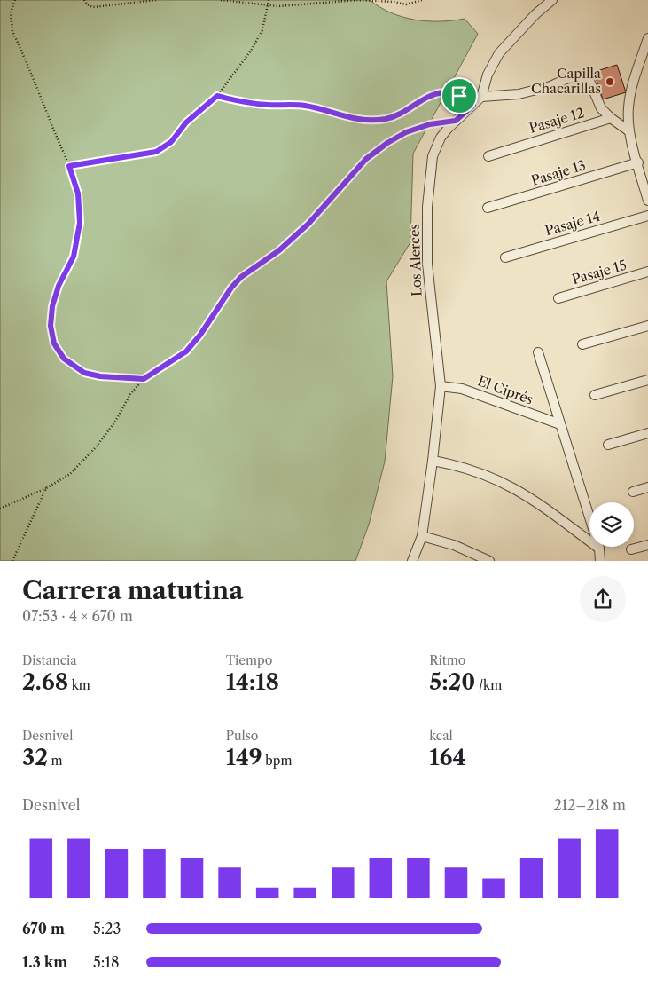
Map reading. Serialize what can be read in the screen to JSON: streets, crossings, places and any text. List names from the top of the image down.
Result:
{
  "streets": {
    "street": [
      "Pasaje 12",
      "Pasaje 13",
      "Pasaje 14",
      "Los Alerces",
      "Pasaje 15",
      "El Ciprés"
    ]
  },
  "crossings": [
    ["Los Alerces", "El Ciprés"]
  ],
  "places": ["Capilla Chacarillas"],
  "page": {
    "heading": ["Carrera matutina", "07:53 · 4 × 670 m"],
    "stats": [
      ["Distancia", "2.68 km"],
      ["Tiempo", "14:18"],
      ["Ritmo", "5:20 /km"],
      ["Desnivel", "32 m"],
      ["Pulso", "149 bpm"],
      ["kcal", "164"]
    ],
    "chart": ["Desnivel", "212–218 m"],
    "list": [
      {
        "name": "670 m",
        "note": "5:23"
      },
      {
        "name": "1.3 km",
        "note": "5:18"
      }
    ]
  }
}
